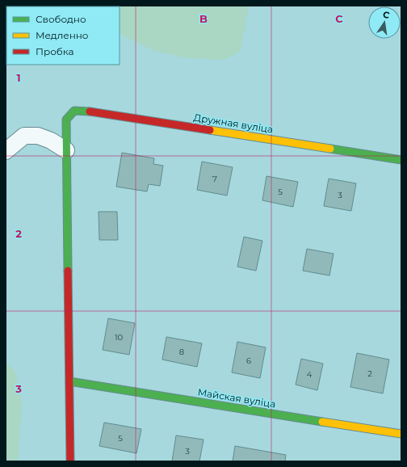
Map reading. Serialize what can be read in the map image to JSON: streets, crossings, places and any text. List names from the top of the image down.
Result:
{
  "streets": {
    "street": ["Дружная вуліца", "Майская вуліца"]
  },
  "house_numbers": [
    "7",
    "5",
    "3",
    "10",
    "8",
    "6",
    "2",
    "4",
    "5",
    "3"
  ],
  "legend": ["Свободно", "Медленно", "Пробка"],
  "north": "top",
  "grid": {
    "columns": ["B", "C"],
    "rows": ["1", "2", "3"]
  }
}
